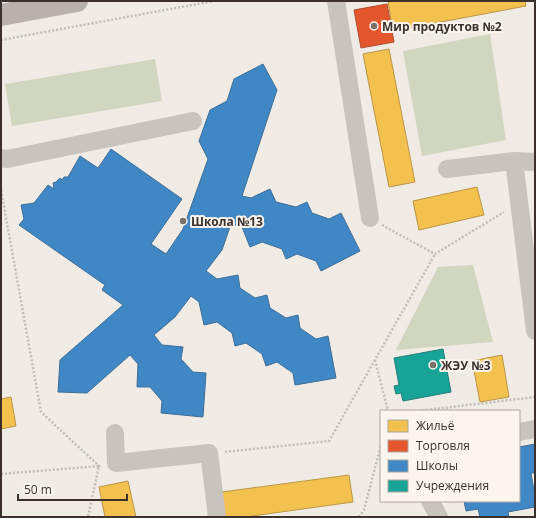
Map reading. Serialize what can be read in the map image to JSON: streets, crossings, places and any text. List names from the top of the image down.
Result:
{
  "places": ["Мир продуктов №2", "Школа №13", "ЖЭУ №3"],
  "legend": [
    "Жильё",
    "Торговля",
    "Школы",
    "Учреждения"
  ],
  "scale_bar": "50 m"
}
